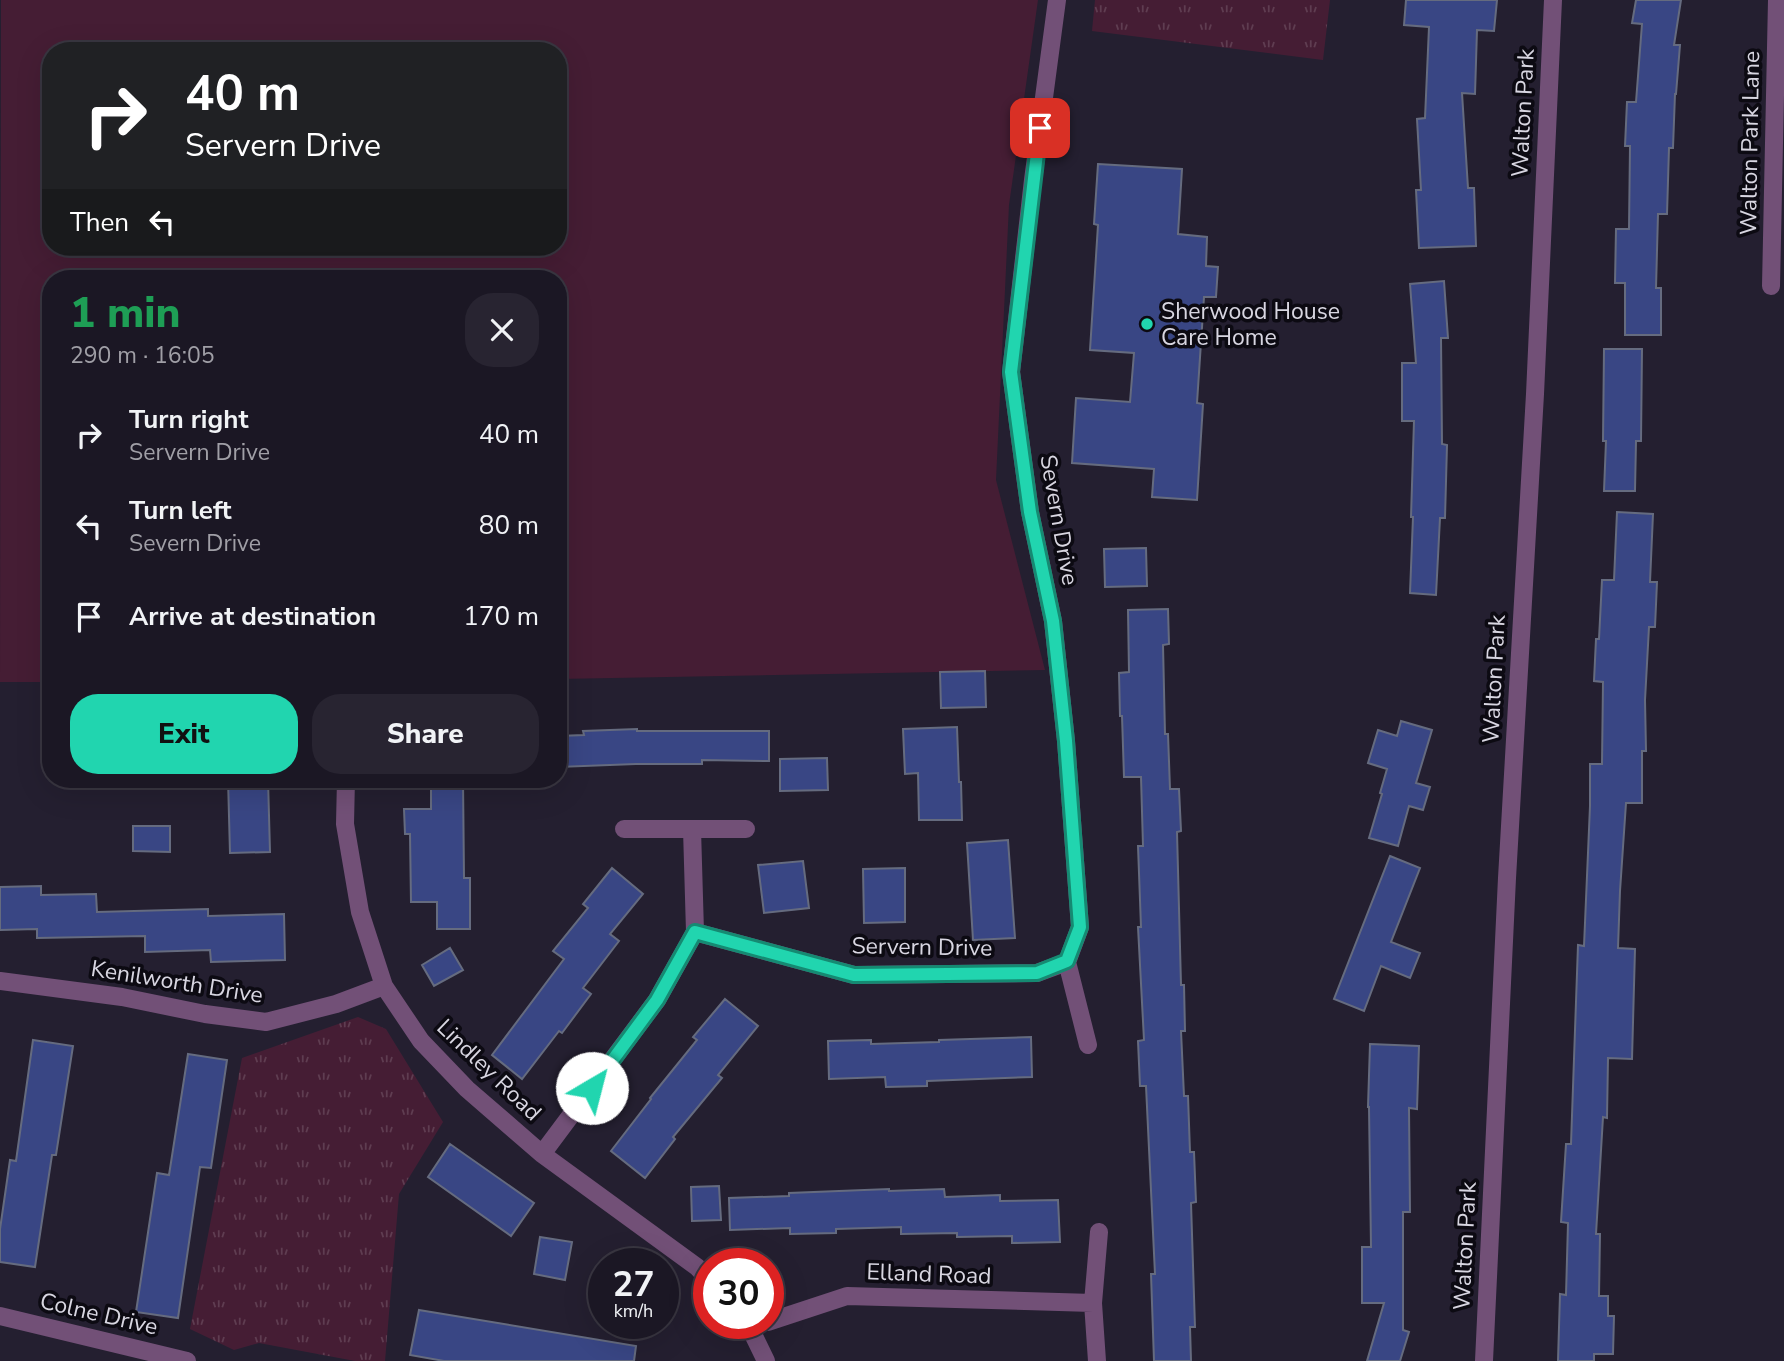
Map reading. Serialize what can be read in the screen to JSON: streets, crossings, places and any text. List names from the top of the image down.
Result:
{
  "streets": {
    "street": [
      "Walton Park",
      "Walton Park Lane",
      "Severn Drive",
      "Servern Drive",
      "Kenilworth Drive",
      "Lindley Road",
      "Elland Road",
      "Colne Drive"
    ]
  },
  "crossings": [
    ["Severn Drive", "Servern Drive"],
    ["Kenilworth Drive", "Lindley Road"]
  ],
  "places": ["Sherwood House Care Home"],
  "page": {
    "turn": ["40 m", "Servern Drive"],
    "then": "Then",
    "heading": ["1 min", "290 m · 16:05"],
    "list": [
      {
        "name": "Turn right",
        "note": "Servern Drive",
        "value": "40 m"
      },
      {
        "name": "Turn left",
        "note": "Severn Drive",
        "value": "80 m"
      },
      {
        "name": "Arrive at destination",
        "value": "170 m"
      }
    ],
    "buttons": ["Exit", "Share"],
    "speed": "27 km/h",
    "limit": "30"
  }
}
